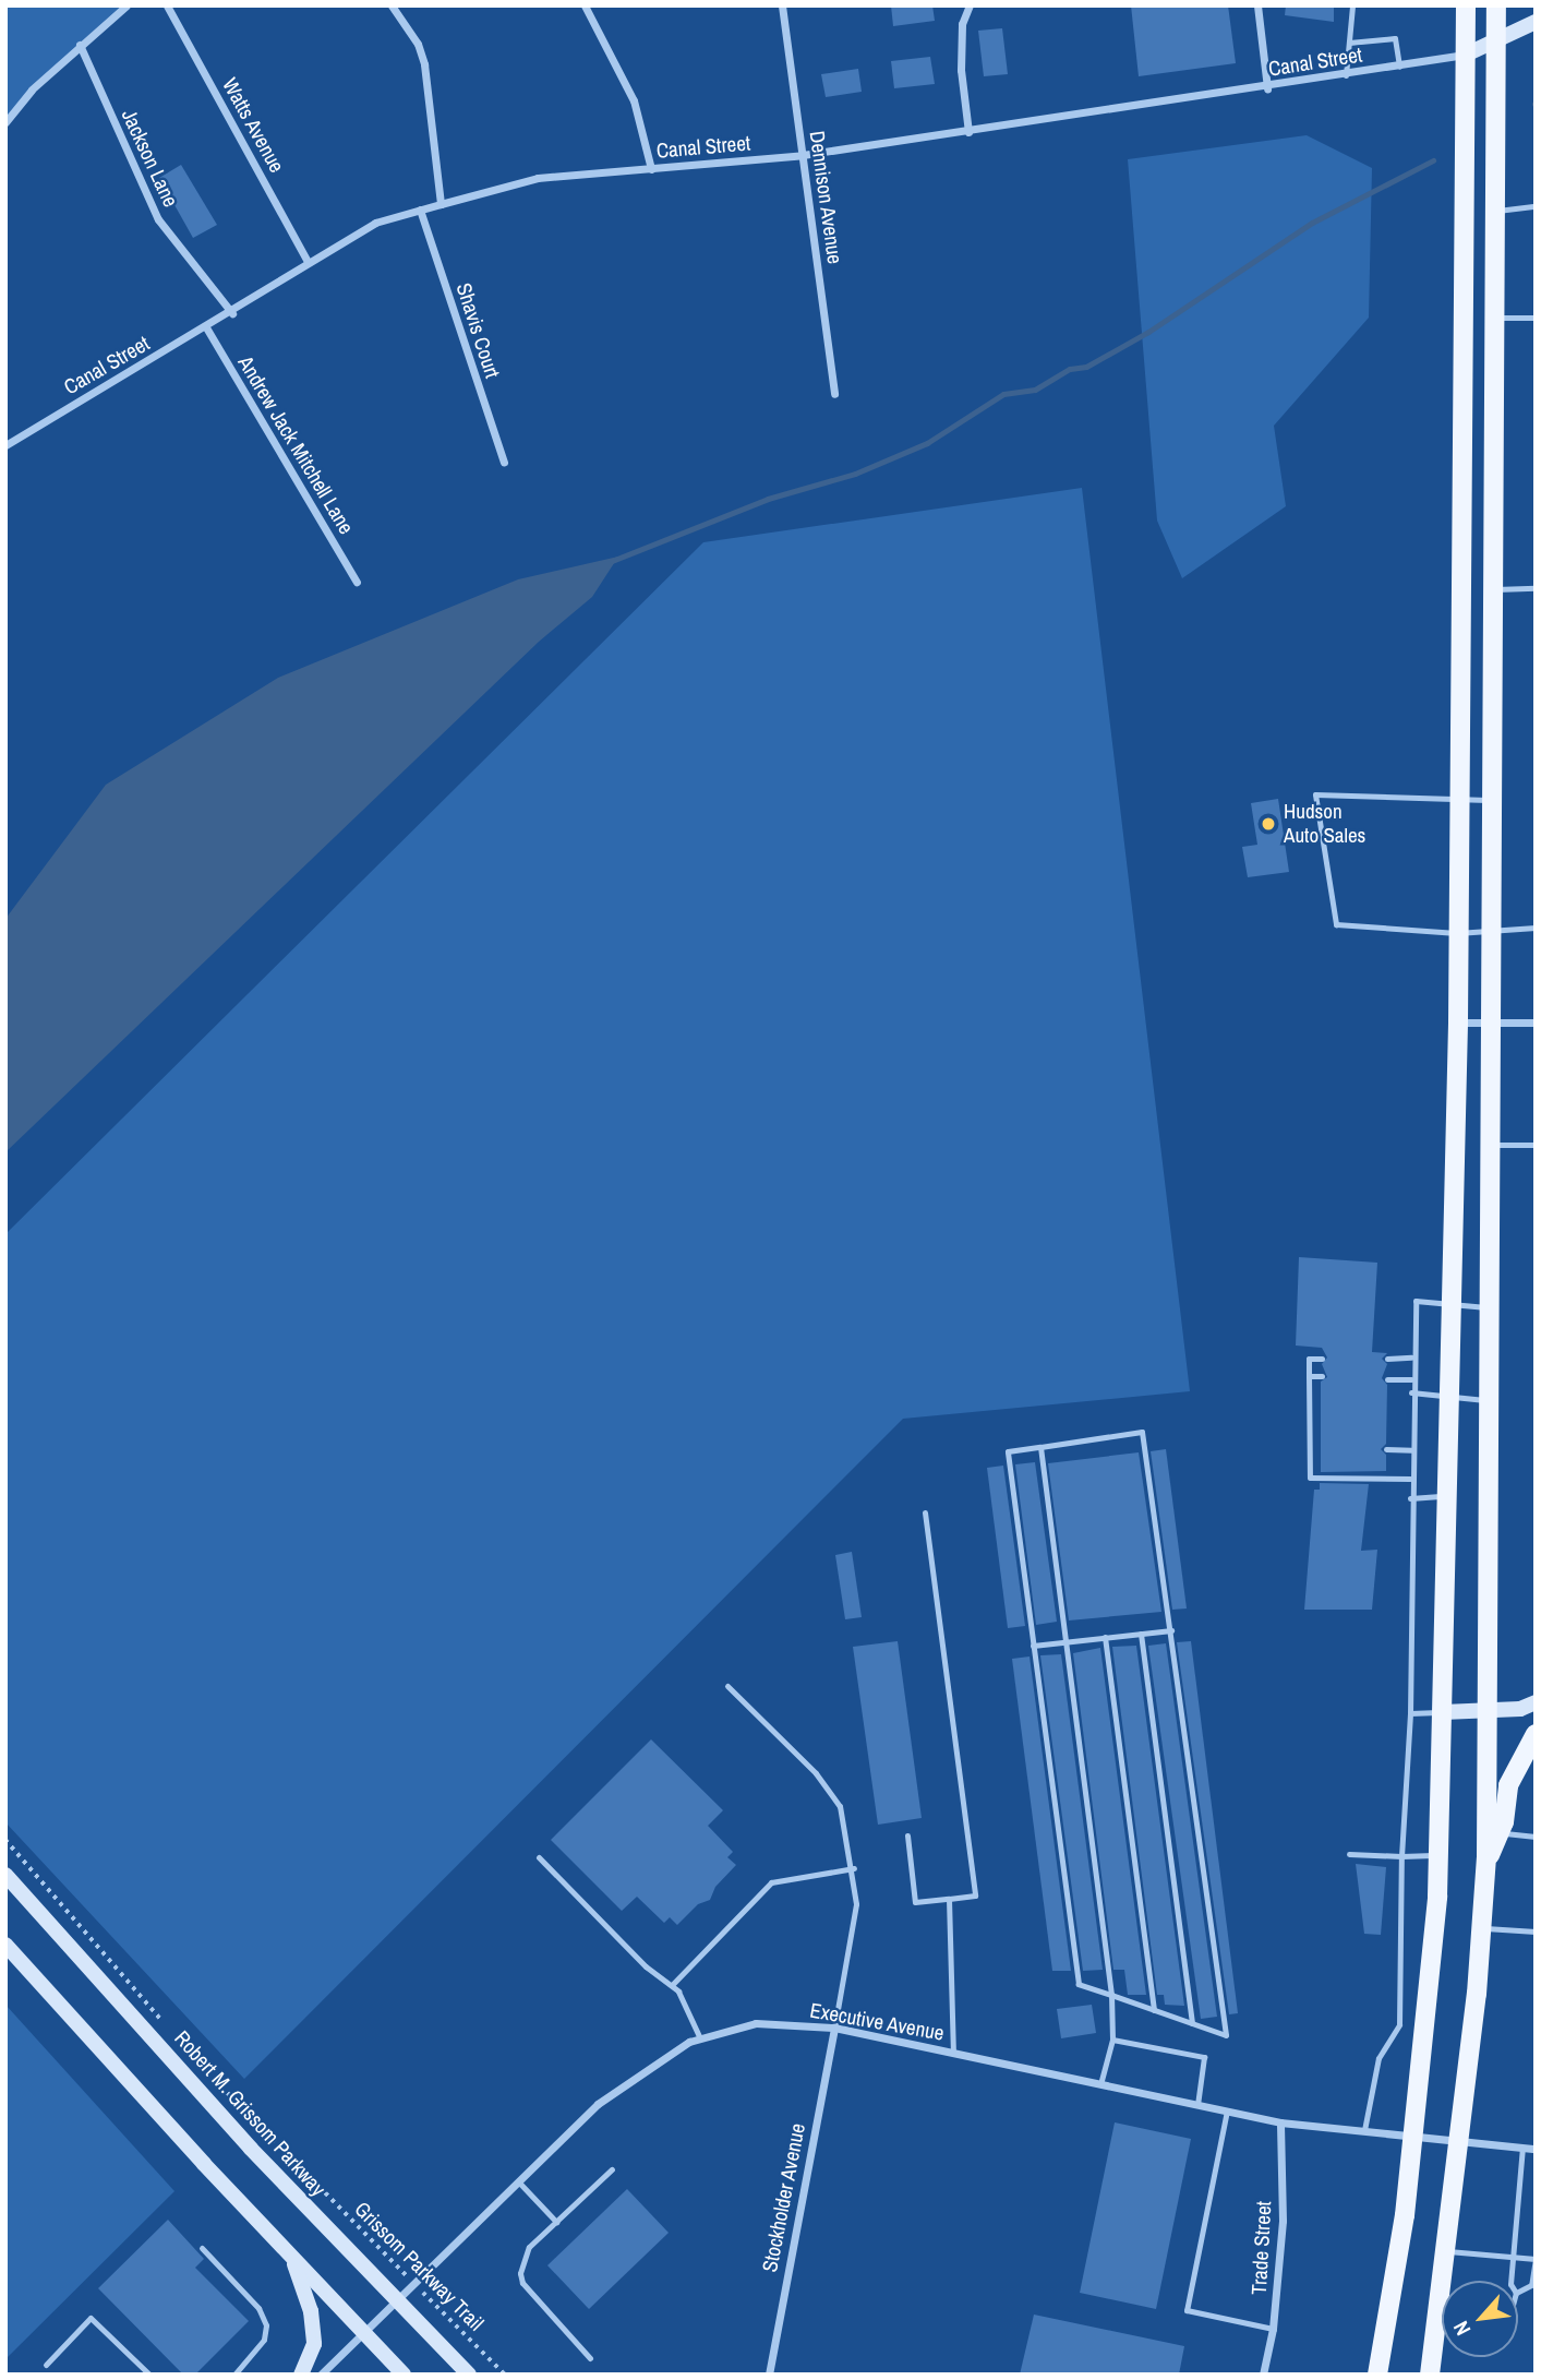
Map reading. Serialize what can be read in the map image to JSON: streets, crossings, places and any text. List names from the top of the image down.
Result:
{
  "streets": {
    "main road": ["Robert M. Grissom Parkway"],
    "street": [
      "Canal Street",
      "Watts Avenue",
      "Jackson Lane",
      "Dennison Avenue",
      "Shavis Court",
      "Andrew Jack Mitchell Lane",
      "Executive Avenue",
      "Stockholder Avenue",
      "Trade Street"
    ],
    "path": ["Grissom Parkway Trail"]
  },
  "crossings": [
    ["Canal Street", "Watts Avenue"],
    ["Canal Street", "Jackson Lane"],
    ["Canal Street", "Dennison Avenue"],
    ["Canal Street", "Shavis Court"],
    ["Canal Street", "Andrew Jack Mitchell Lane"],
    ["Executive Avenue", "Robert M. Grissom Parkway"],
    ["Executive Avenue", "Stockholder Avenue"],
    ["Executive Avenue", "Trade Street"],
    ["Executive Avenue", "Grissom Parkway Trail"]
  ],
  "places": ["Hudson Auto Sales"],
  "north": "bottom left"
}
